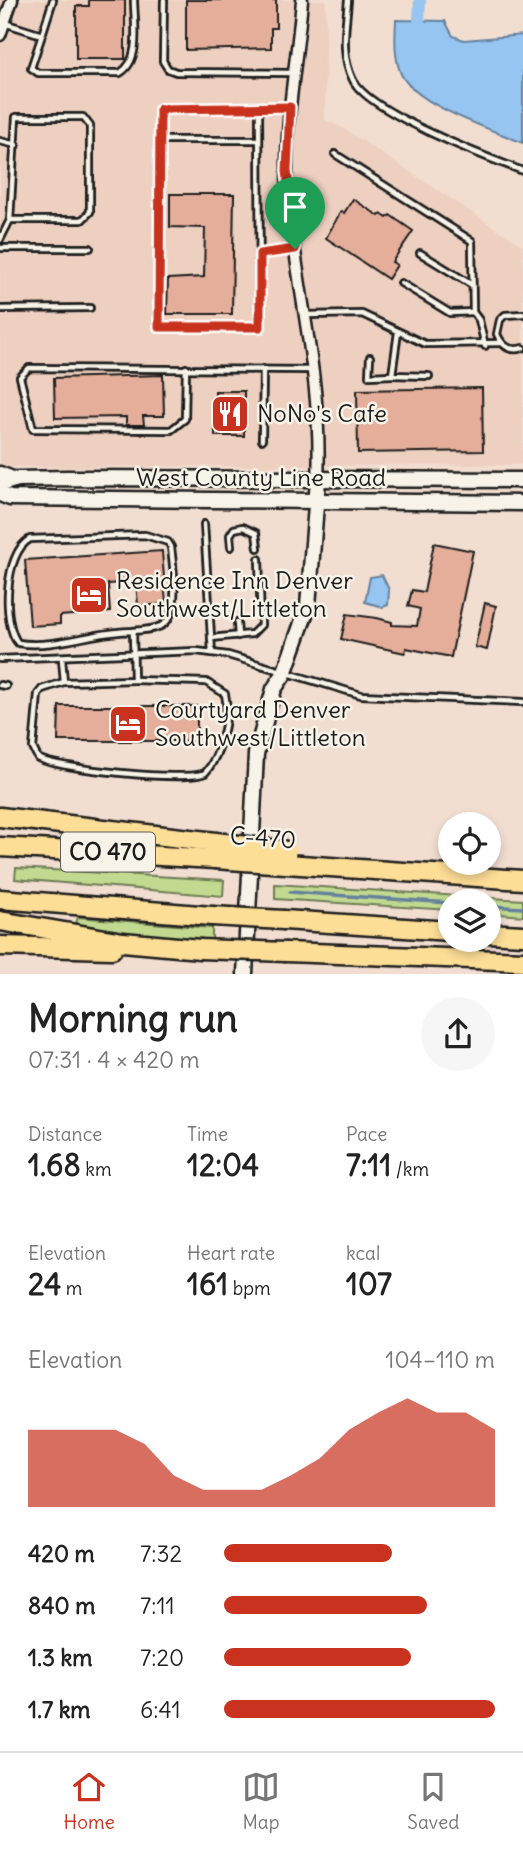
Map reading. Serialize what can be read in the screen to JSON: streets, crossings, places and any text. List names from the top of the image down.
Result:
{
  "streets": {
    "highway": ["C-470", "CO 470"],
    "main road": ["West County Line Road"]
  },
  "places": {
    "restaurant": ["NoNo's Cafe"],
    "hotel": ["Residence Inn Denver Southwest/Littleton", "Courtyard Denver Southwest/Littleton"]
  },
  "page": {
    "heading": ["Morning run", "07:31 · 4 × 420 m"],
    "stats": [
      ["Distance", "1.68 km"],
      ["Time", "12:04"],
      ["Pace", "7:11 /km"],
      ["Elevation", "24 m"],
      ["Heart rate", "161 bpm"],
      ["kcal", "107"]
    ],
    "chart": ["Elevation", "104–110 m"],
    "list": [
      {
        "name": "420 m",
        "note": "7:32"
      },
      {
        "name": "840 m",
        "note": "7:11"
      },
      {
        "name": "1.3 km",
        "note": "7:20"
      },
      {
        "name": "1.7 km",
        "note": "6:41"
      }
    ],
    "tabs": ["Home", "Map", "Saved"]
  }
}
